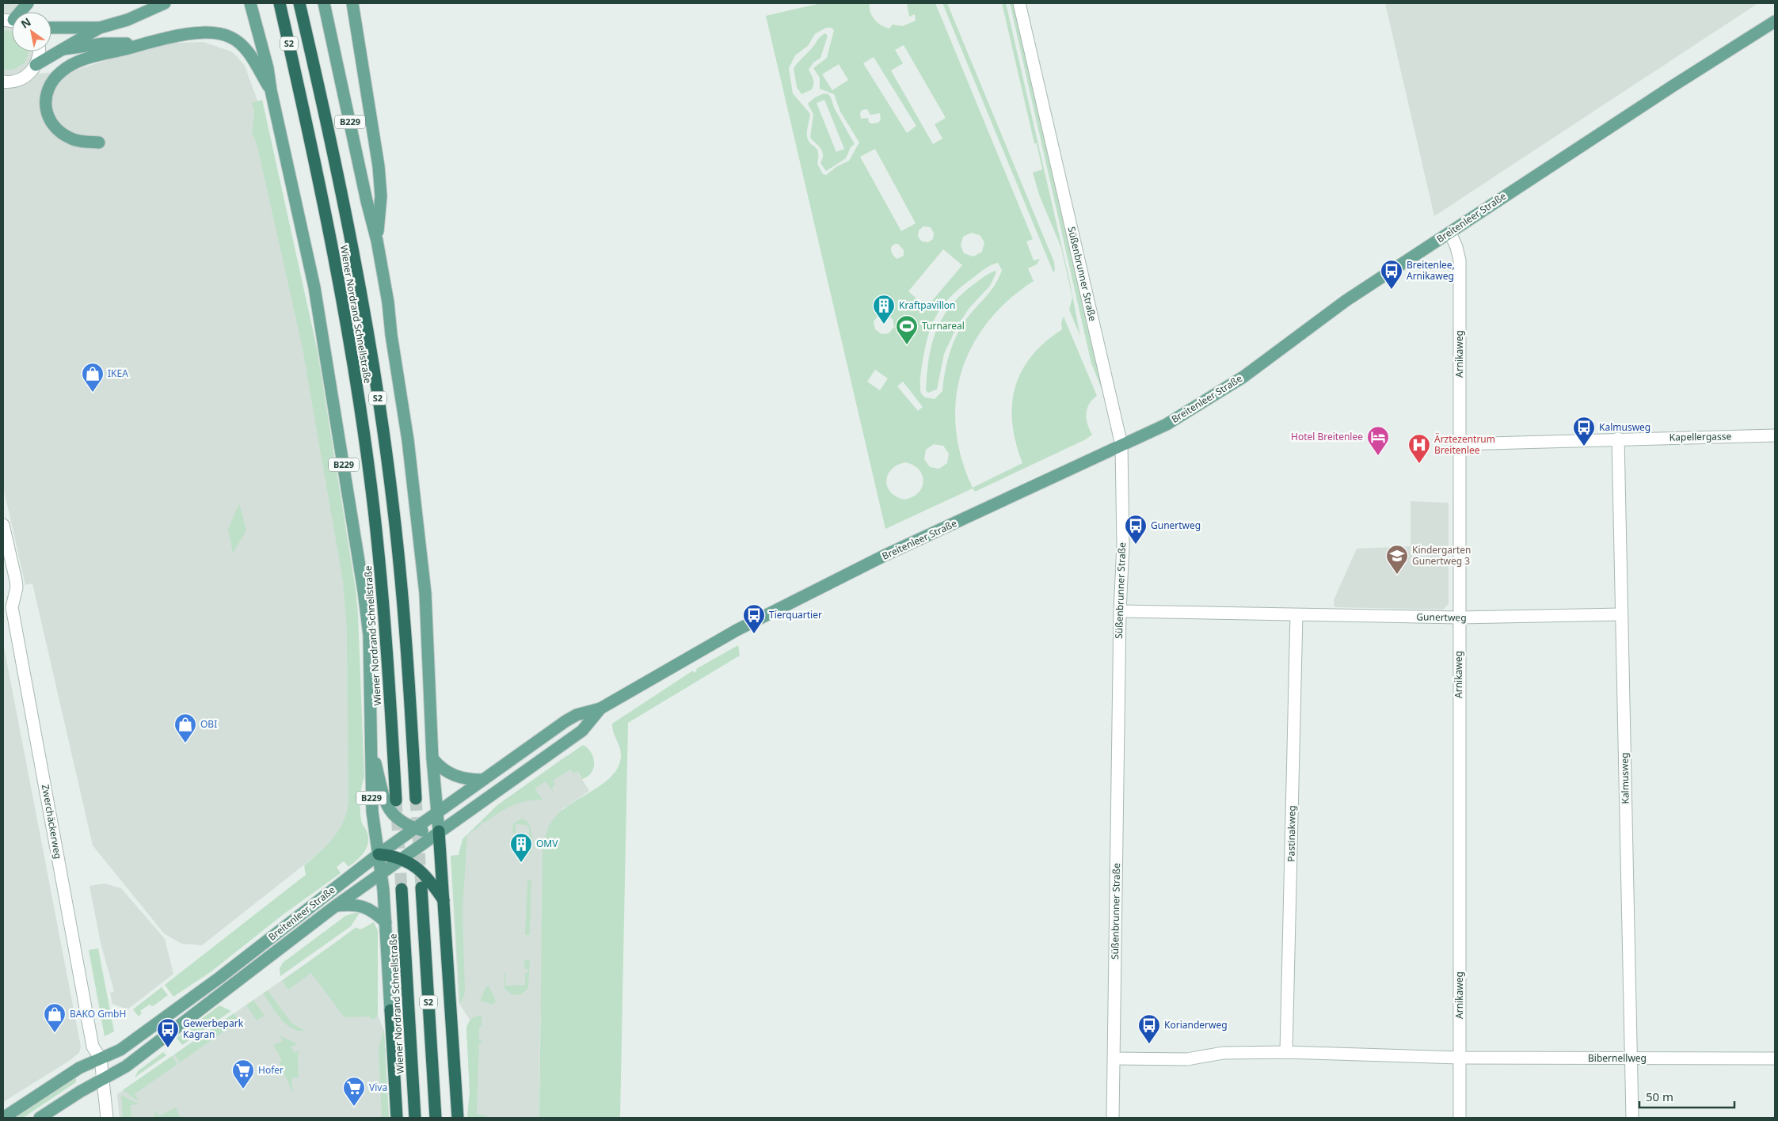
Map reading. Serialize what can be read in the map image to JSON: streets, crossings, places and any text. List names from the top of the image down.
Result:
{
  "streets": {
    "highway": ["S2", "Wiener Nordrand Schnellstraße"],
    "main road": ["B229", "Breitenleer Straße"],
    "street": [
      "Süßenbrunner Straße",
      "Arnikaweg",
      "Kapellergasse",
      "Gunertweg",
      "Kalmusweg",
      "Zwerchäckerweg",
      "Pastinakweg",
      "Bibernellweg"
    ]
  },
  "crossings": [
    ["B229", "Breitenleer Straße"],
    ["Breitenleer Straße", "Süßenbrunner Straße"],
    ["Breitenleer Straße", "Arnikaweg"],
    ["Breitenleer Straße", "Zwerchäckerweg"],
    ["Süßenbrunner Straße", "Gunertweg"],
    ["Arnikaweg", "Kapellergasse"],
    ["Arnikaweg", "Gunertweg"],
    ["Arnikaweg", "Bibernellweg"],
    ["Kapellergasse", "Kalmusweg"],
    ["Gunertweg", "Kalmusweg"],
    ["Gunertweg", "Pastinakweg"],
    ["Kalmusweg", "Bibernellweg"]
  ],
  "places": {
    "bus stop": [
      "Breitenlee, Arnikaweg",
      "Kalmusweg",
      "Gunertweg",
      "Tierquartier",
      "Korianderweg",
      "Gewerbepark Kagran"
    ],
    "building": ["Kraftpavillon", "OMV"],
    "sports": ["Turnareal"],
    "shop": ["IKEA", "OBI", "BAKO GmbH"],
    "hotel": ["Hotel Breitenlee"],
    "hospital": ["Ärztezentrum Breitenlee"],
    "school or university": ["Kindergarten Gunertweg 3"],
    "supermarket": ["Hofer", "Viva"]
  },
  "scale_bar": "50 m",
  "north": "top left"
}
